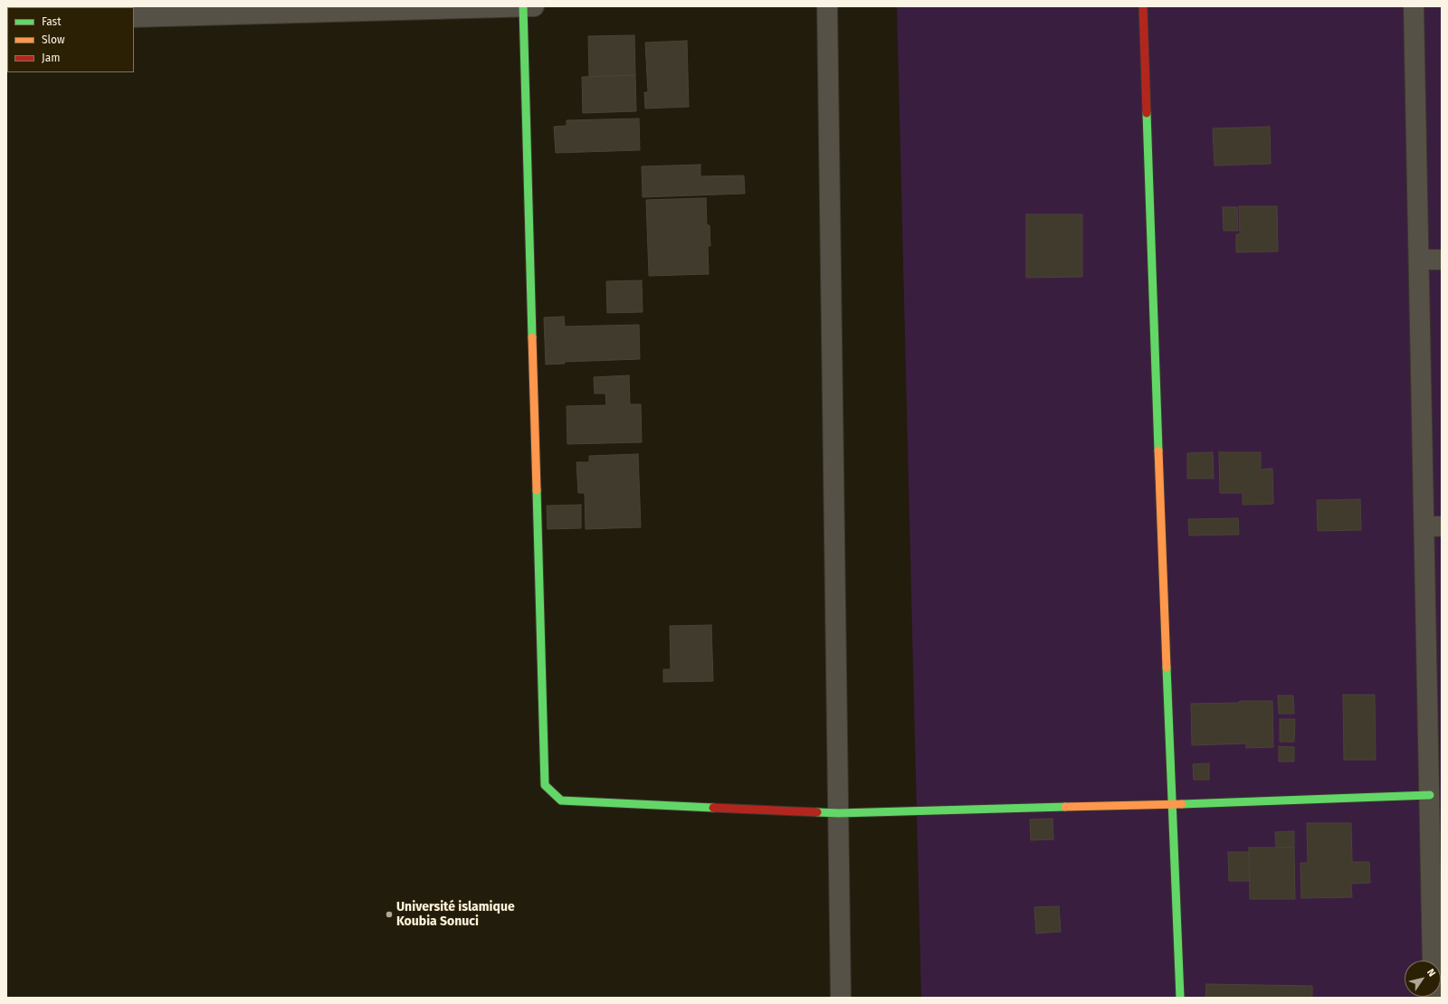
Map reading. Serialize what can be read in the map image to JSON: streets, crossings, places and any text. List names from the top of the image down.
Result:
{
  "places": ["Université islamique Koubia Sonuci"],
  "legend": ["Fast", "Slow", "Jam"],
  "north": "top right"
}
